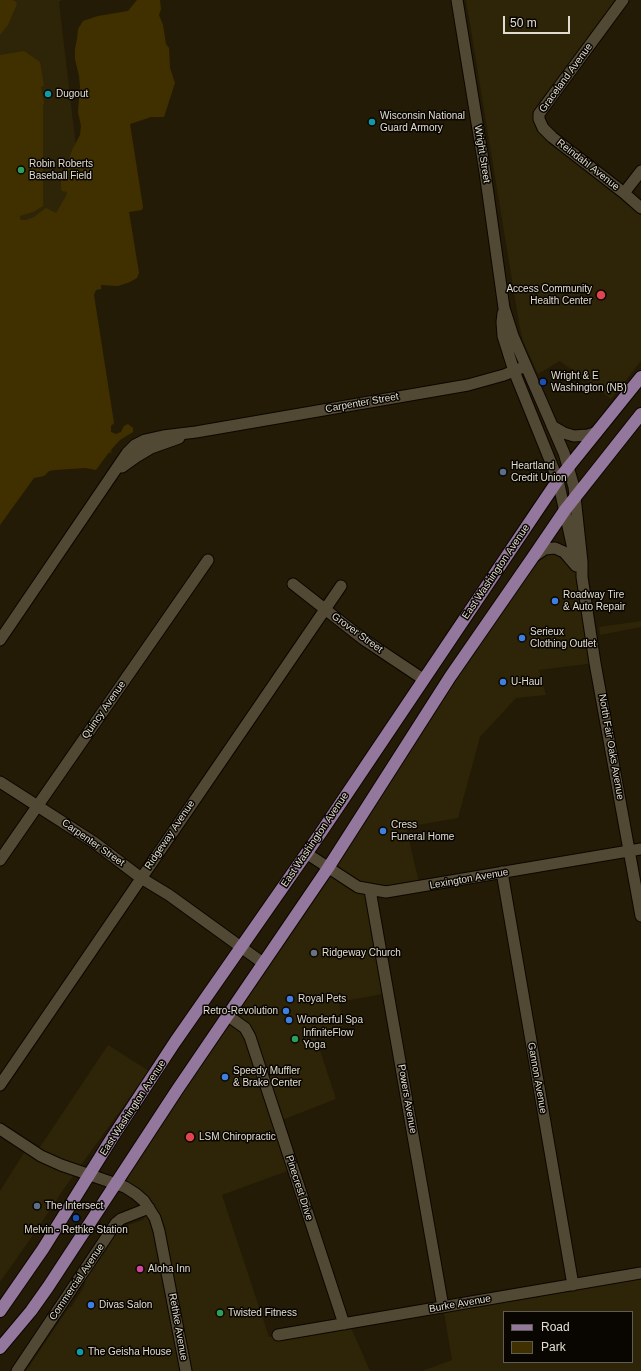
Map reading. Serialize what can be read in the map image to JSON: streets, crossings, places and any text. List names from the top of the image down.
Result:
{
  "streets": {
    "main road": ["East Washington Avenue"],
    "street": [
      "Graceland Avenue",
      "Wright Street",
      "Reindahl Avenue",
      "Carpenter Street",
      "Grover Street",
      "Quincy Avenue",
      "North Fair Oaks Avenue",
      "Ridgeway Avenue",
      "Lexington Avenue",
      "Gannon Avenue",
      "Powers Avenue",
      "Pinecrest Drive",
      "Commercial Avenue",
      "Burke Avenue",
      "Rethke Avenue"
    ]
  },
  "crossings": [
    ["Graceland Avenue", "Reindahl Avenue"],
    ["Wright Street", "Carpenter Street"],
    ["Wright Street", "East Washington Avenue"],
    ["Wright Street", "North Fair Oaks Avenue"],
    ["Carpenter Street", "East Washington Avenue"],
    ["Carpenter Street", "Quincy Avenue"],
    ["Carpenter Street", "Ridgeway Avenue"],
    ["East Washington Avenue", "Grover Street"],
    ["East Washington Avenue", "North Fair Oaks Avenue"],
    ["East Washington Avenue", "Lexington Avenue"],
    ["East Washington Avenue", "Rethke Avenue"],
    ["Grover Street", "Ridgeway Avenue"],
    ["North Fair Oaks Avenue", "Lexington Avenue"],
    ["Lexington Avenue", "Gannon Avenue"],
    ["Lexington Avenue", "Powers Avenue"],
    ["Gannon Avenue", "Burke Avenue"],
    ["Powers Avenue", "Burke Avenue"],
    ["Pinecrest Drive", "Burke Avenue"],
    ["Commercial Avenue", "Rethke Avenue"]
  ],
  "places": [
    "Dugout",
    "Wisconsin National Guard Armory",
    "Robin Roberts Baseball Field",
    "Access Community Health Center",
    "Wright & E Washington (NB)",
    "Heartland Credit Union",
    "Roadway Tire & Auto Repair",
    "Serieux Clothing Outlet",
    "U-Haul",
    "Cress Funeral Home",
    "Ridgeway Church",
    "Royal Pets",
    "Retro-Revolution",
    "Wonderful Spa",
    "InfiniteFlow Yoga",
    "Speedy Muffler & Brake Center",
    "LSM Chiropractic",
    "The Intersect",
    "Melvin - Rethke Station",
    "Aloha Inn",
    "Divas Salon",
    "Twisted Fitness",
    "The Geisha House"
  ],
  "legend": ["Road", "Park"],
  "scale_bar": "50 m"
}
